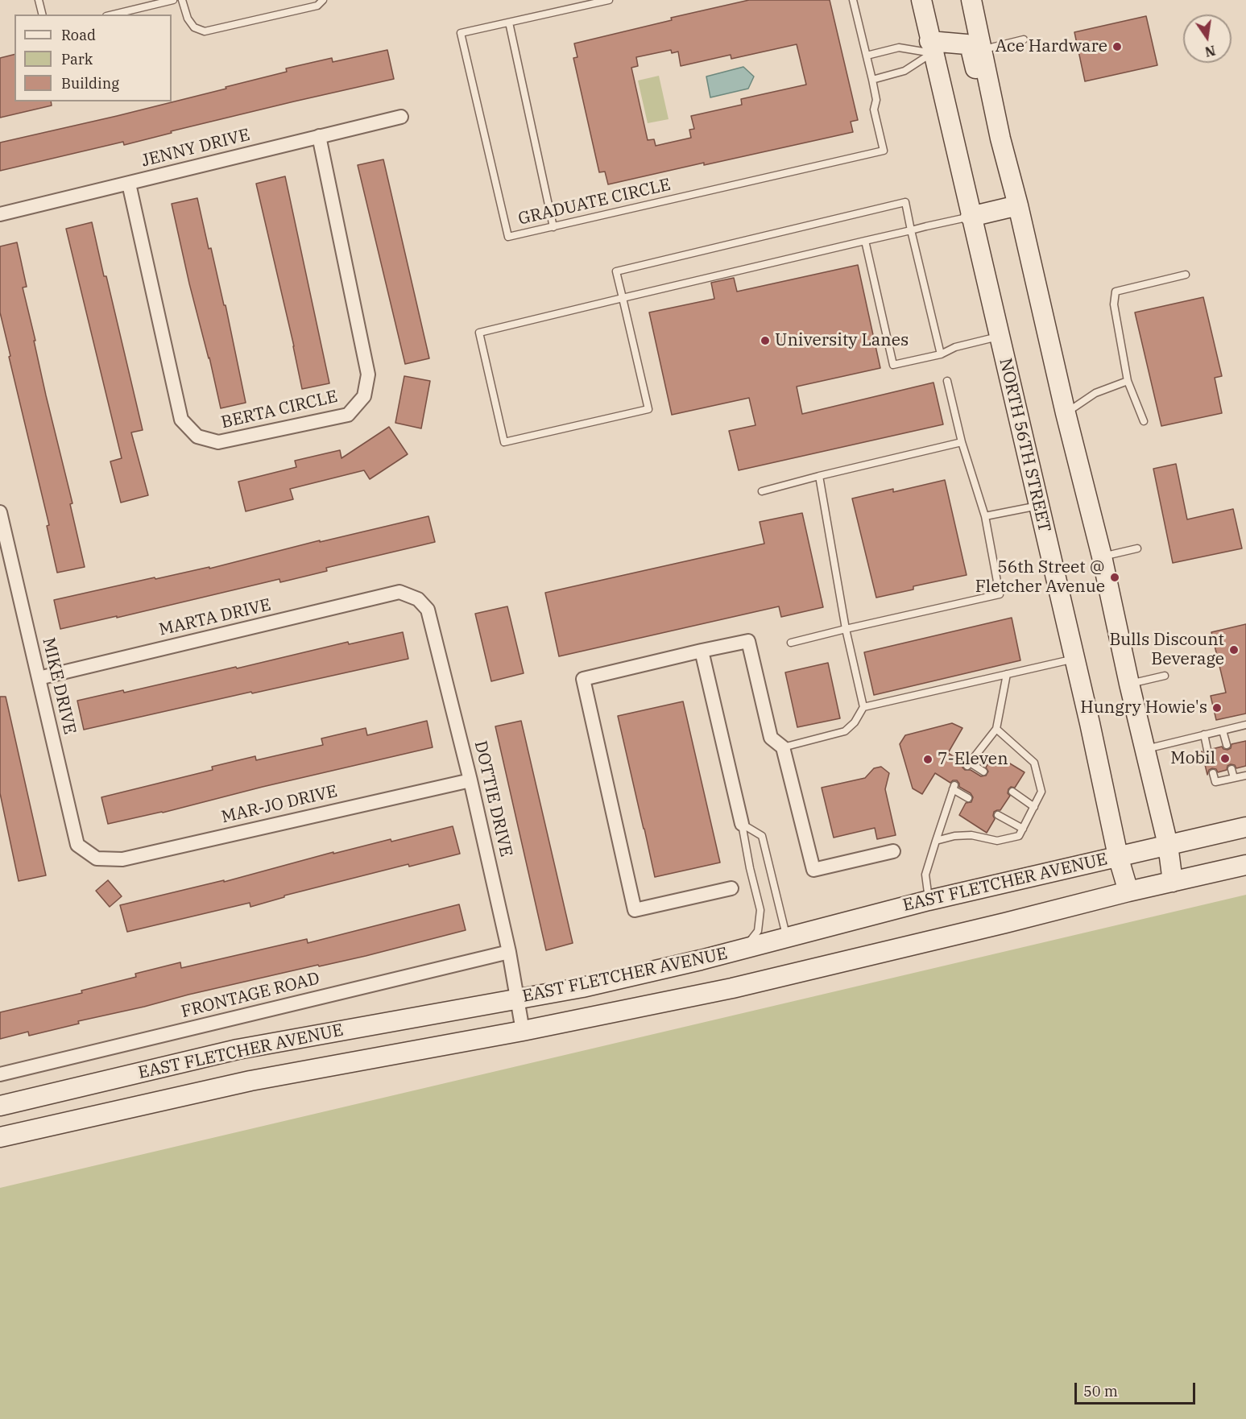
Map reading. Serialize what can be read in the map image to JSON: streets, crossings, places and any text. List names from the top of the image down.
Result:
{
  "streets": {
    "main road": ["NORTH 56TH STREET", "EAST FLETCHER AVENUE"],
    "street": [
      "JENNY DRIVE",
      "BERTA CIRCLE",
      "MARTA DRIVE",
      "MIKE DRIVE",
      "DOTTIE DRIVE",
      "MAR-JO DRIVE",
      "FRONTAGE ROAD"
    ],
    "lane": ["GRADUATE CIRCLE"]
  },
  "crossings": [
    ["JENNY DRIVE", "BERTA CIRCLE"],
    ["NORTH 56TH STREET", "EAST FLETCHER AVENUE"],
    ["MARTA DRIVE", "MIKE DRIVE"],
    ["MARTA DRIVE", "DOTTIE DRIVE"],
    ["MIKE DRIVE", "MAR-JO DRIVE"],
    ["DOTTIE DRIVE", "MAR-JO DRIVE"],
    ["DOTTIE DRIVE", "EAST FLETCHER AVENUE"],
    ["DOTTIE DRIVE", "FRONTAGE ROAD"]
  ],
  "places": [
    "Ace Hardware",
    "University Lanes",
    "56th Street @ Fletcher Avenue",
    "Bulls Discount Beverage",
    "Hungry Howie's",
    "Mobil",
    "7-Eleven"
  ],
  "legend": ["Road", "Park", "Building"],
  "scale_bar": "50 m",
  "north": "bottom"
}
